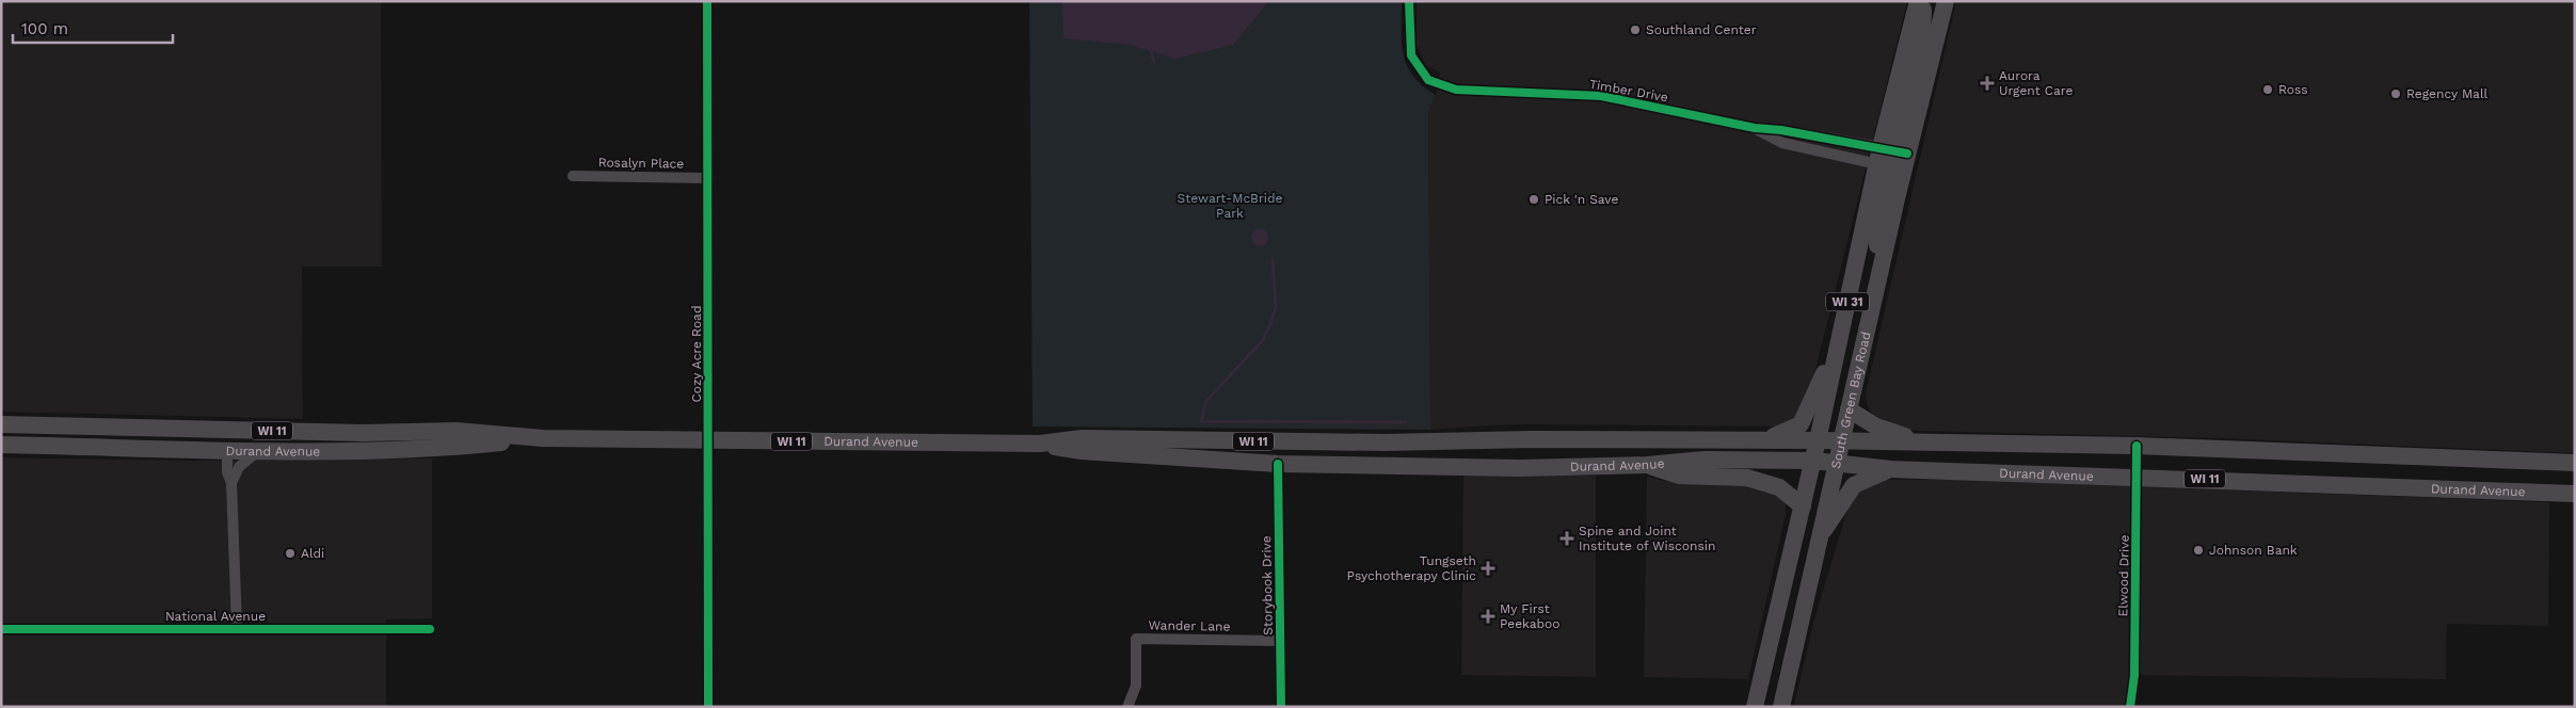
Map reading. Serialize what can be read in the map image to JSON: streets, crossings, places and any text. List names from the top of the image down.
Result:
{
  "streets": {
    "main road": [
      "WI 31",
      "South Green Bay Road",
      "WI 11",
      "Durand Avenue"
    ],
    "street": [
      "Timber Drive",
      "Rosalyn Place",
      "Cozy Acre Road",
      "Elwood Drive",
      "Storybook Drive",
      "National Avenue",
      "Wander Lane"
    ]
  },
  "crossings": [
    ["Timber Drive", "South Green Bay Road"],
    ["Rosalyn Place", "Cozy Acre Road"],
    ["Cozy Acre Road", "Durand Avenue"],
    ["South Green Bay Road", "Durand Avenue"],
    ["Durand Avenue", "Elwood Drive"],
    ["Durand Avenue", "Storybook Drive"],
    ["Storybook Drive", "Wander Lane"]
  ],
  "parks": ["Stewart-McBride Park"],
  "places": {
    "other": [
      "Southland Center",
      "Ross",
      "Regency Mall",
      "Pick 'n Save",
      "Johnson Bank",
      "Aldi"
    ],
    "health": [
      "Aurora Urgent Care",
      "Spine and Joint Institute of Wisconsin",
      "Tungseth Psychotherapy Clinic",
      "My First Peekaboo"
    ]
  },
  "scale_bar": "100 m"
}
